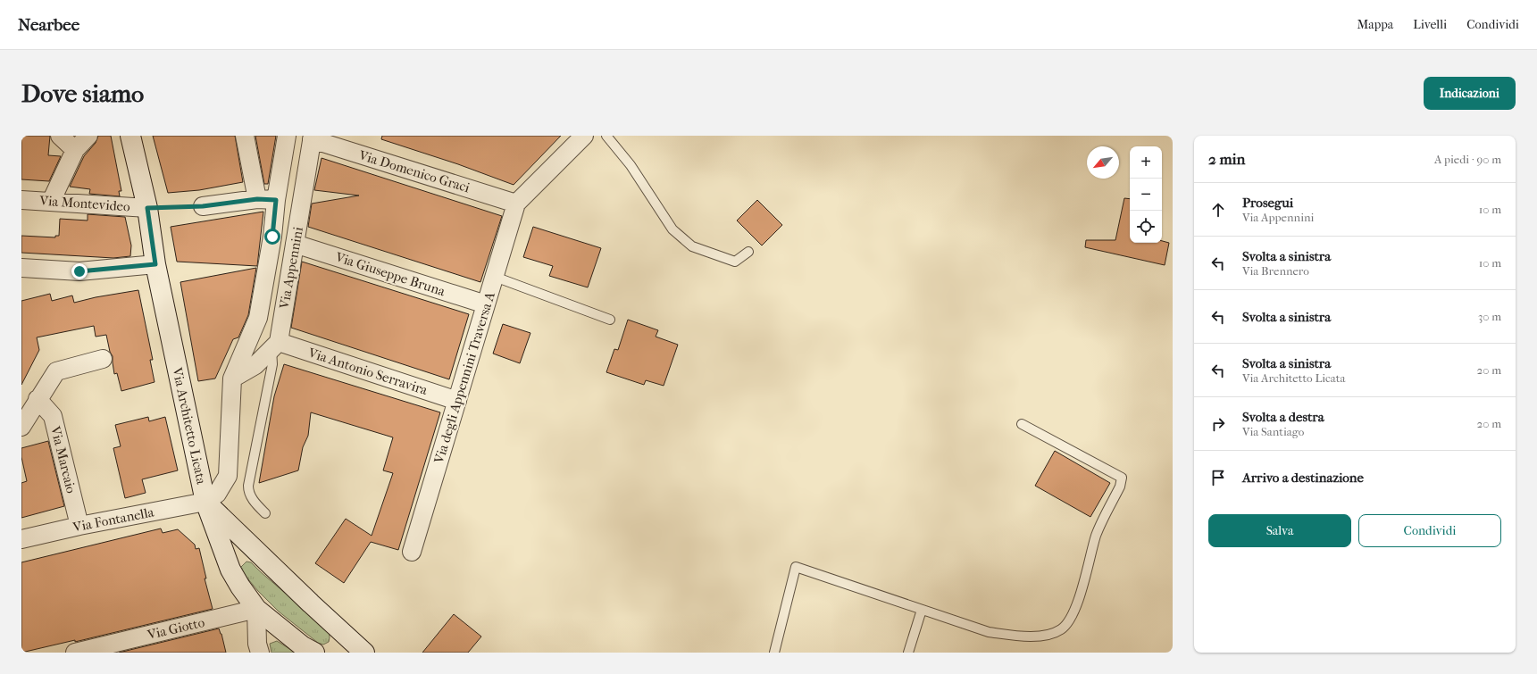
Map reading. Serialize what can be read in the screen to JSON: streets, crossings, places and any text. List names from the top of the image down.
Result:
{
  "streets": {
    "street": [
      "Via Domenico Graci",
      "Via Montevideo",
      "Via Appennini",
      "Via Giuseppe Bruna",
      "Via Antonio Serravira",
      "Via degli Appennini Traversa A",
      "Via Architetto Licata",
      "Via Marcaio",
      "Via Fontanella",
      "Via Giotto"
    ]
  },
  "crossings": [
    ["Via Domenico Graci", "Via Appennini"],
    ["Via Domenico Graci", "Via degli Appennini Traversa A"],
    ["Via Montevideo", "Via Architetto Licata"],
    ["Via Appennini", "Via Giuseppe Bruna"],
    ["Via Appennini", "Via Antonio Serravira"],
    ["Via Appennini", "Via Architetto Licata"],
    ["Via Appennini", "Via Fontanella"],
    ["Via Giuseppe Bruna", "Via degli Appennini Traversa A"],
    ["Via Antonio Serravira", "Via degli Appennini Traversa A"],
    ["Via Architetto Licata", "Via Fontanella"],
    ["Via Marcaio", "Via Fontanella"]
  ],
  "north": "bottom left",
  "page": {
    "header": "Nearbee",
    "nav": ["Mappa", "Livelli", "Condividi"],
    "buttons": [
      "Indicazioni",
      ["Salva", "Condividi"]
    ],
    "title": "Dove siamo",
    "heading": ["2 min", "A piedi · 90 m"],
    "map_buttons": ["+", "−"],
    "list": [
      ["Prosegui", "Via Appennini", "10 m"],
      ["Svolta a sinistra", "Via Brennero", "10 m"],
      ["Svolta a sinistra", "30 m"],
      ["Svolta a sinistra", "Via Architetto Licata", "20 m"],
      ["Svolta a destra", "Via Santiago", "20 m"],
      "Arrivo a destinazione"
    ]
  }
}
